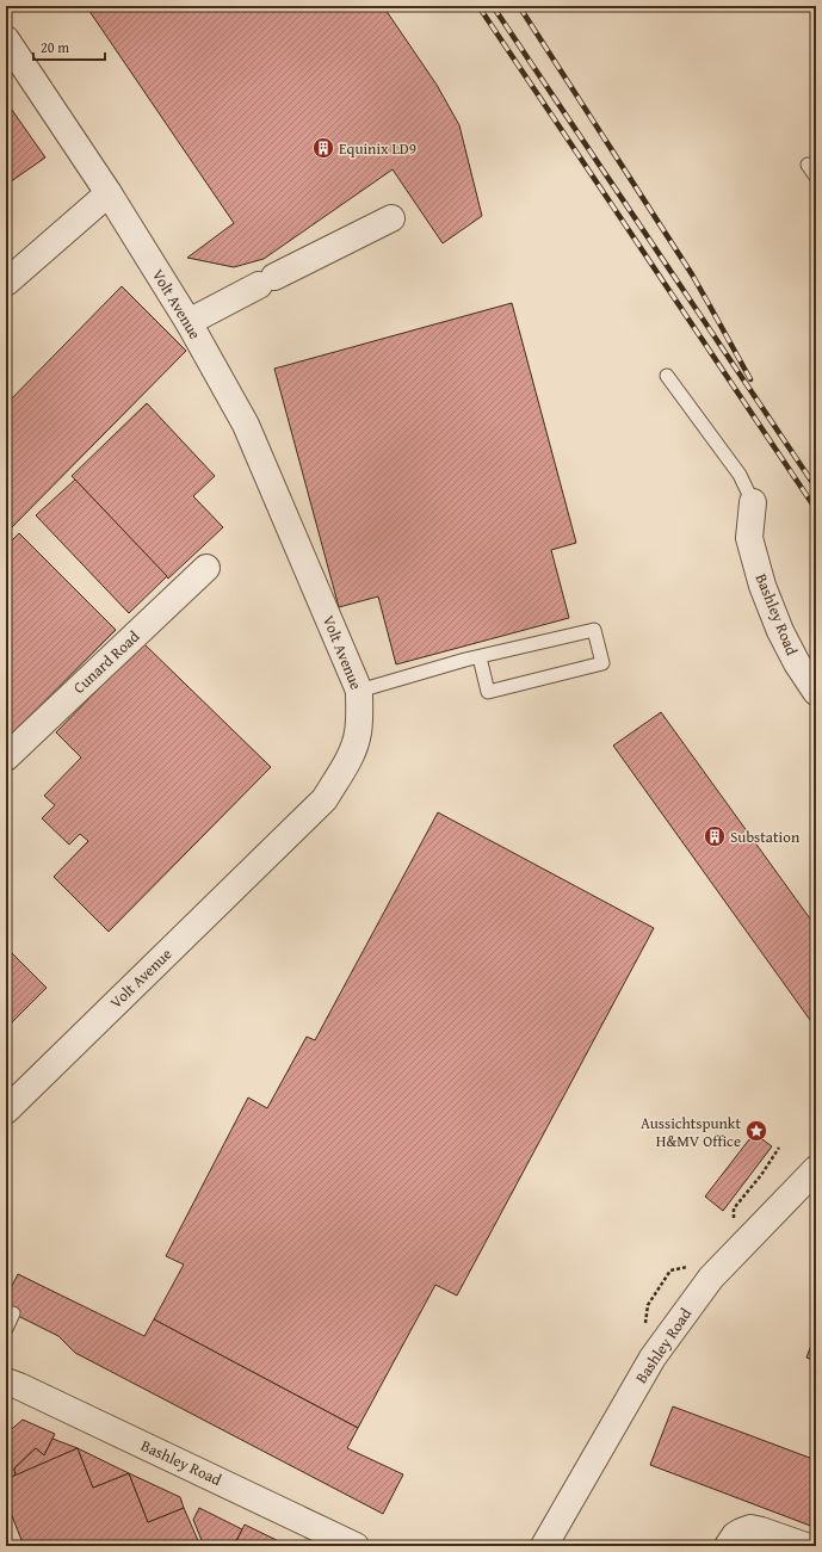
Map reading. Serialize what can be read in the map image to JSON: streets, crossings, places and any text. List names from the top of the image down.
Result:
{
  "streets": {
    "street": ["Volt Avenue", "Bashley Road", "Cunard Road"]
  },
  "places": {
    "building": ["Equinix LD9", "Substation"],
    "place": ["Aussichtspunkt H&MV Office"]
  },
  "scale_bar": "20 m"
}
